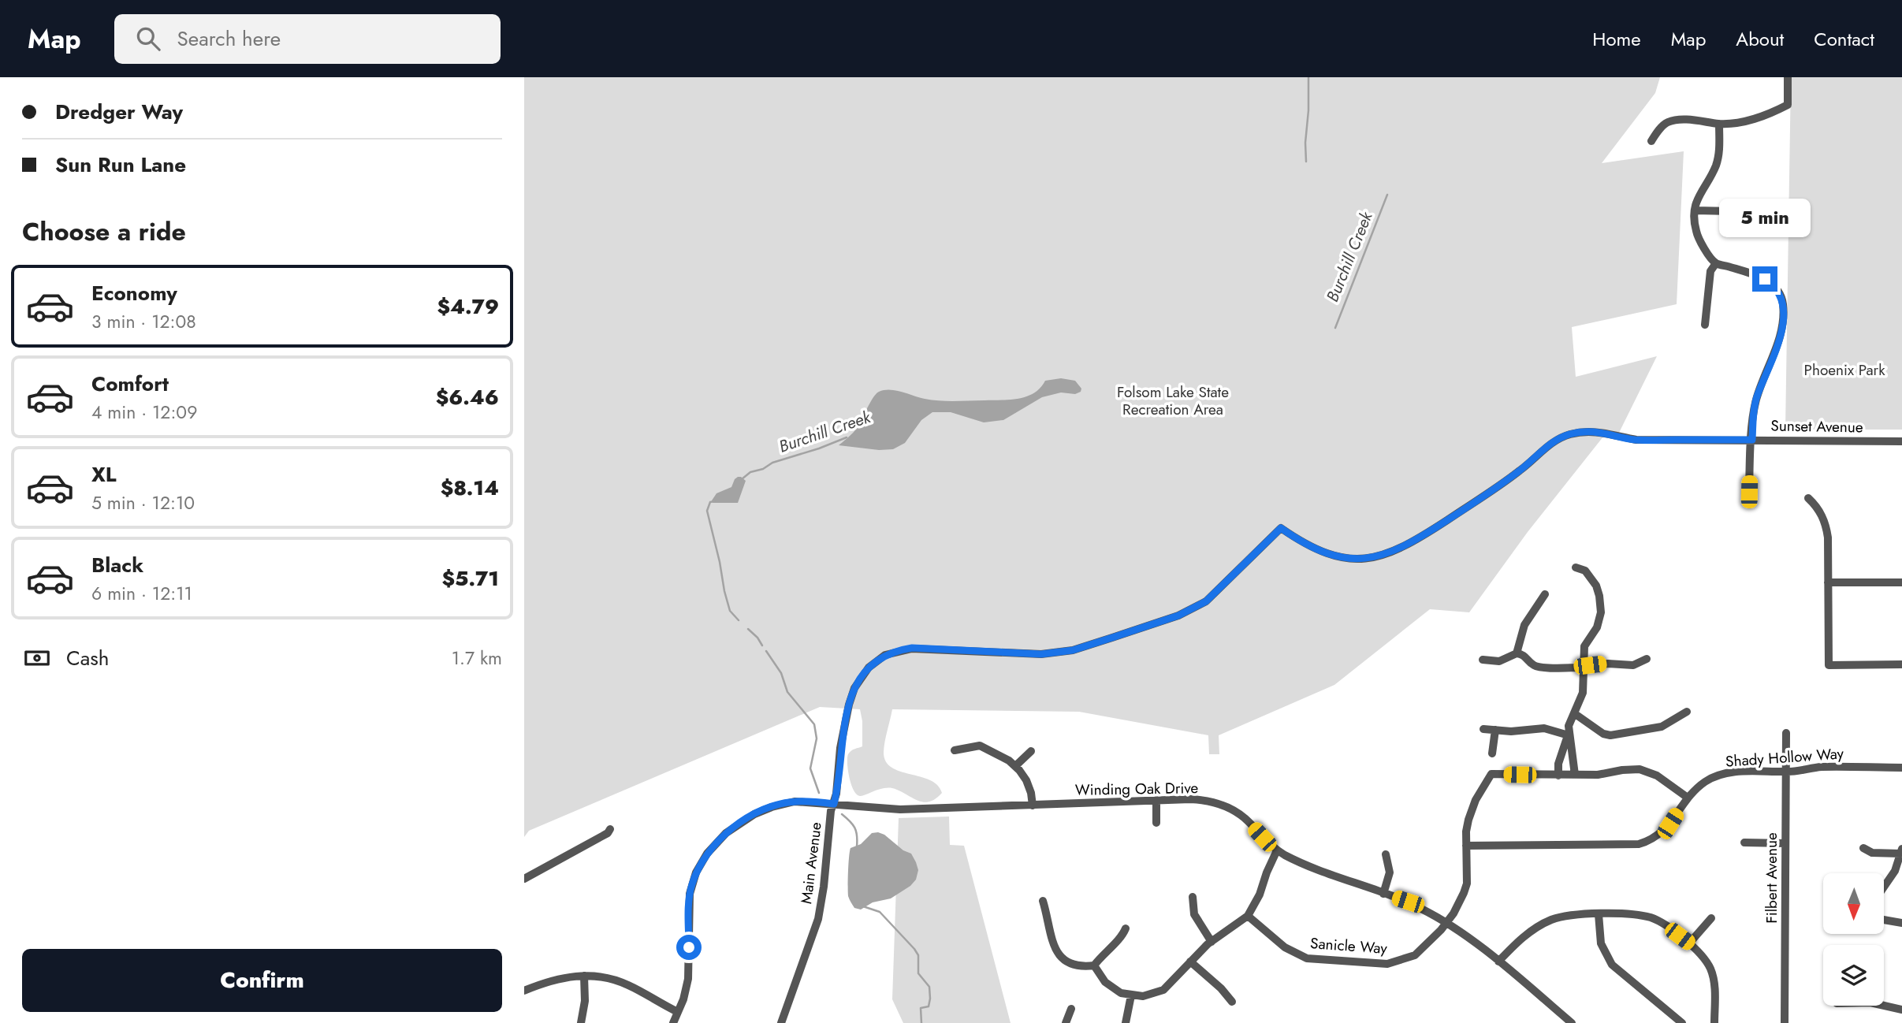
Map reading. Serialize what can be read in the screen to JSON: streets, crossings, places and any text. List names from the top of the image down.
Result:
{
  "streets": {
    "street": [
      "Sunset Avenue",
      "Shady Hollow Way",
      "Winding Oak Drive",
      "Main Avenue",
      "Filbert Avenue",
      "Sanicle Way"
    ]
  },
  "crossings": [
    ["Sunset Avenue", "Main Avenue"],
    ["Shady Hollow Way", "Filbert Avenue"],
    ["Shady Hollow Way", "Sanicle Way"],
    ["Winding Oak Drive", "Main Avenue"],
    ["Winding Oak Drive", "Sanicle Way"]
  ],
  "water": ["Burchill Creek"],
  "parks": ["Phoenix Park", "Folsom Lake State Recreation Area"],
  "north": "bottom",
  "page": {
    "header": "Map",
    "search": "Search here",
    "nav": [
      "Home",
      "Map",
      "About",
      "Contact"
    ],
    "banner": ["Dredger Way", "Sun Run Lane"],
    "heading": "Choose a ride",
    "bubble": "5 min",
    "list": [
      {
        "name": "Economy",
        "note": "3 min · 12:08",
        "value": "$4.79"
      },
      {
        "name": "Comfort",
        "note": "4 min · 12:09",
        "value": "$6.46"
      },
      {
        "name": "XL",
        "note": "5 min · 12:10",
        "value": "$8.14"
      },
      {
        "name": "Black",
        "note": "6 min · 12:11",
        "value": "$5.71"
      }
    ],
    "pay": ["Cash", "1.7 km"],
    "buttons": "Confirm"
  }
}
